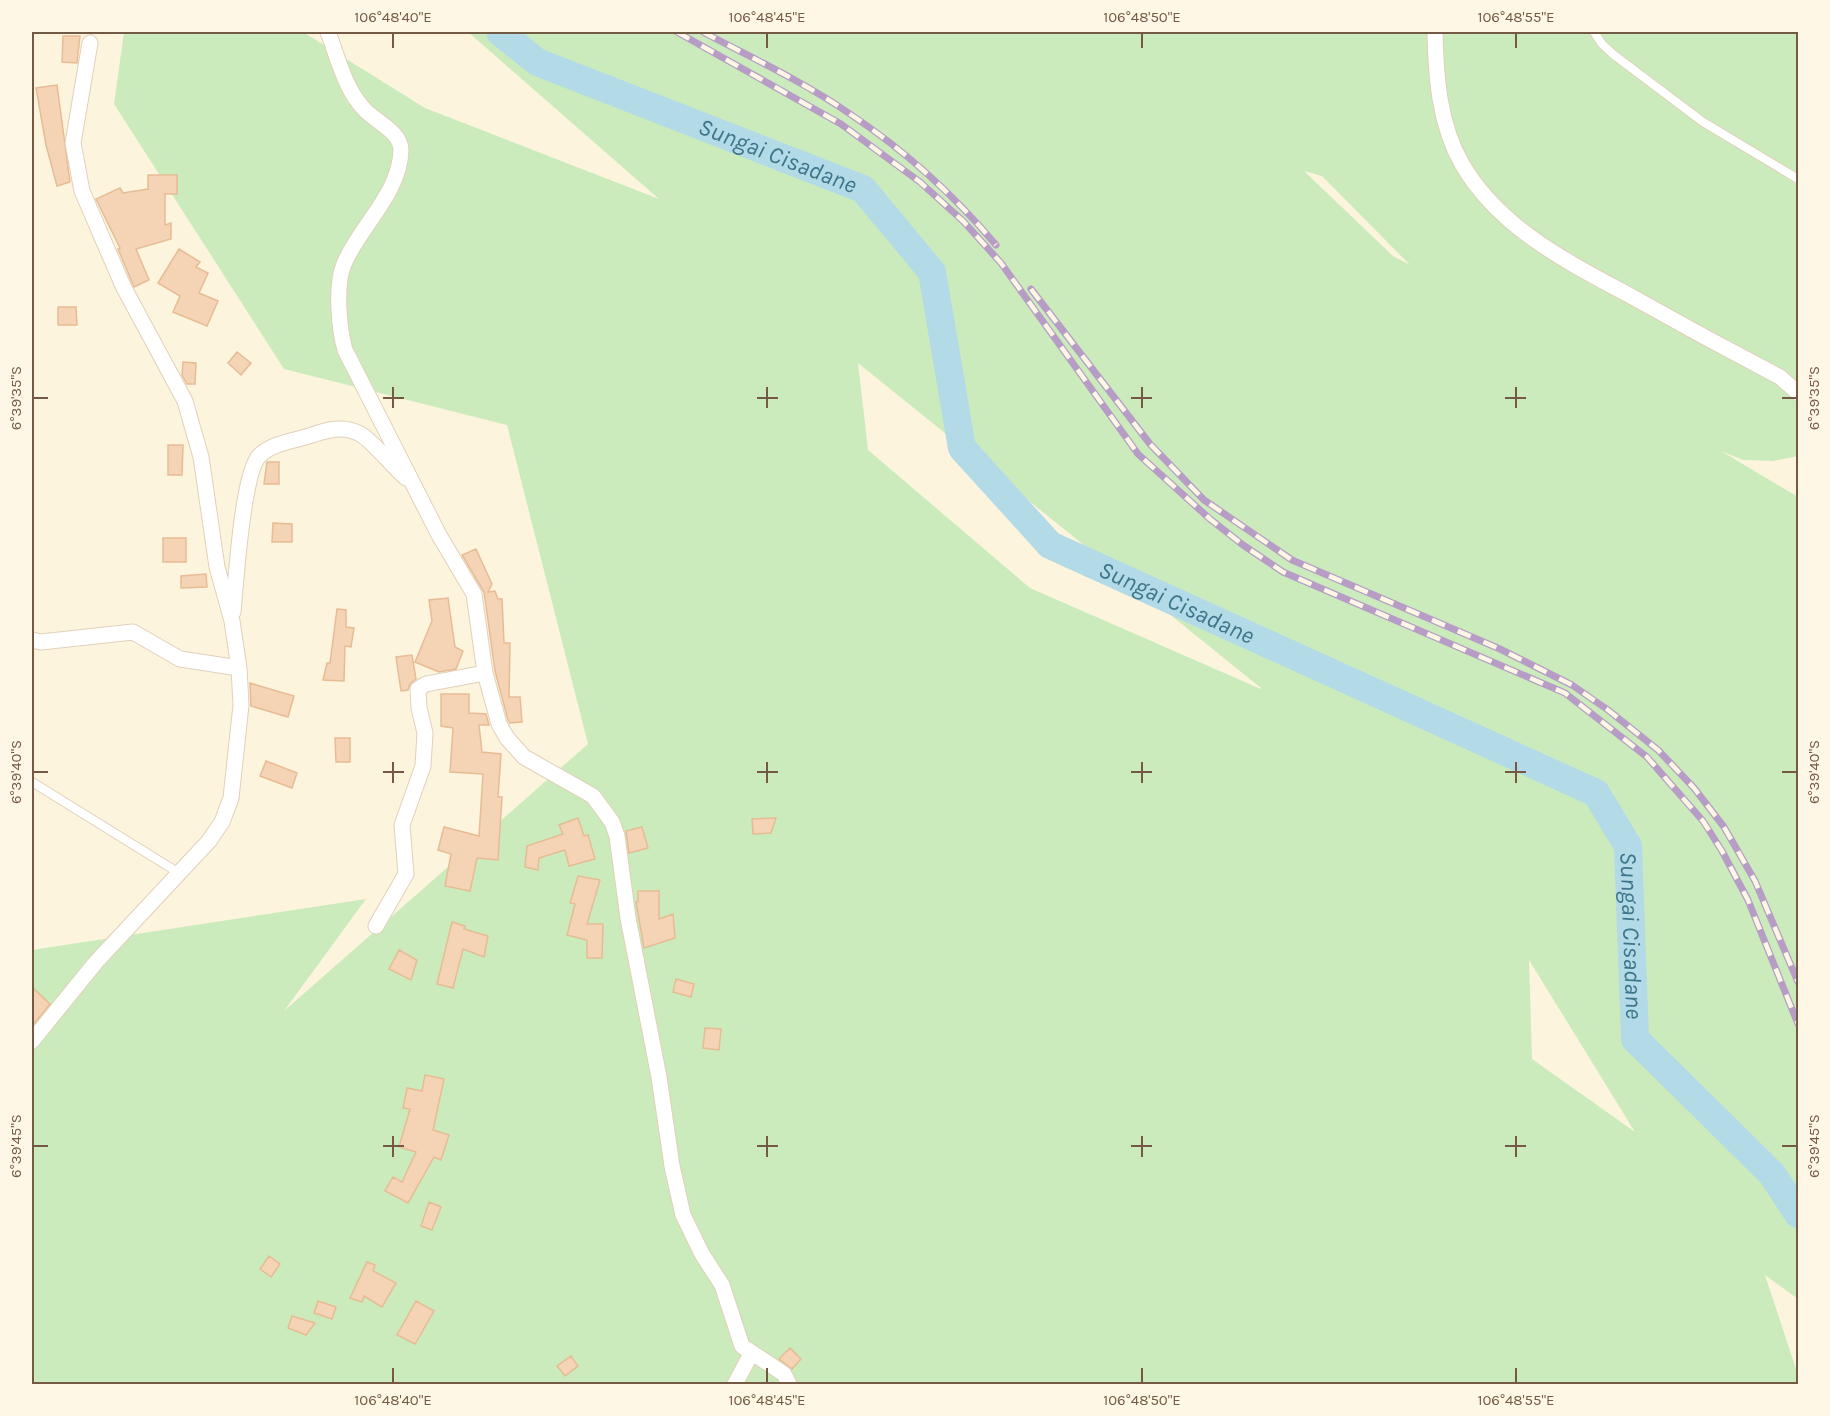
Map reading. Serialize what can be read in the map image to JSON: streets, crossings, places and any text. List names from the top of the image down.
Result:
{
  "water": ["Sungai Cisadane"],
  "coordinates": [
    "106°48'40\"E",
    "106°48'45\"E",
    "106°48'50\"E",
    "106°48'55\"E",
    "6°39'35\"S",
    "6°39'40\"S",
    "6°39'45\"S"
  ]
}
